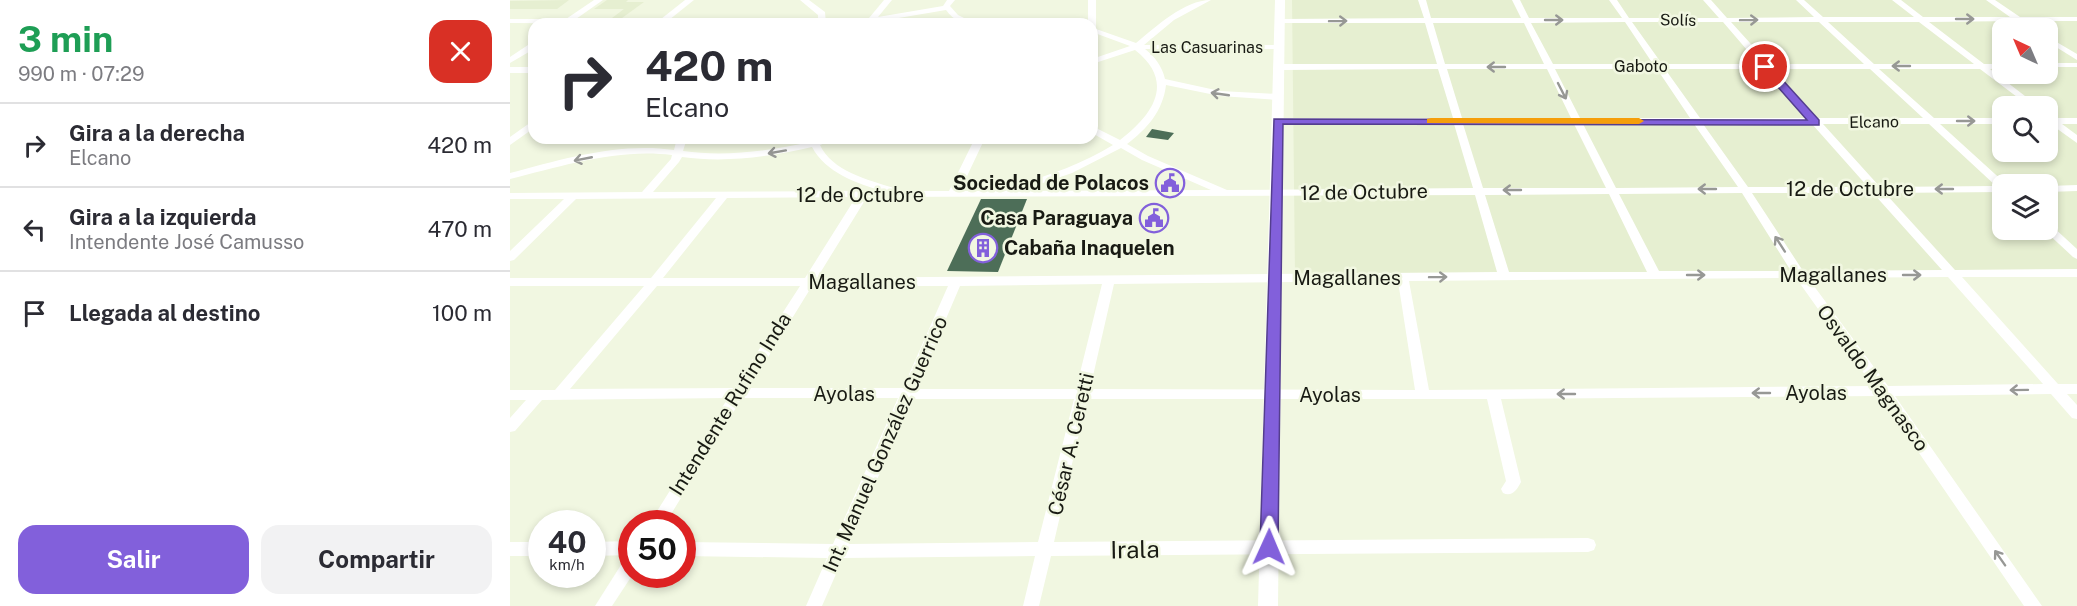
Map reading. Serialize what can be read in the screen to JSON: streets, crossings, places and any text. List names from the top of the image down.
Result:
{
  "streets": {
    "street": [
      "Solís",
      "Las Casuarinas",
      "Gaboto",
      "Elcano",
      "12 de Octubre",
      "Magallanes",
      "Osvaldo Magnasco",
      "Ayolas",
      "Intendente Rufino Inda",
      "Int. Manuel González Guerrico",
      "César A. Ceretti",
      "Irala"
    ]
  },
  "crossings": [
    ["Solís", "Osvaldo Magnasco"],
    ["Gaboto", "Osvaldo Magnasco"],
    ["Elcano", "Osvaldo Magnasco"],
    ["12 de Octubre", "Osvaldo Magnasco"],
    ["12 de Octubre", "Intendente Rufino Inda"],
    ["Magallanes", "Osvaldo Magnasco"],
    ["Magallanes", "Intendente Rufino Inda"],
    ["Magallanes", "Int. Manuel González Guerrico"],
    ["Magallanes", "César A. Ceretti"],
    ["Osvaldo Magnasco", "Ayolas"],
    ["Ayolas", "Intendente Rufino Inda"],
    ["Ayolas", "Int. Manuel González Guerrico"],
    ["Ayolas", "César A. Ceretti"],
    ["Int. Manuel González Guerrico", "Irala"],
    ["César A. Ceretti", "Irala"]
  ],
  "one_way": ["Solís", "Osvaldo Magnasco", "Ayolas"],
  "places": {
    "public building": ["Sociedad de Polacos", "Casa Paraguaya"],
    "building": ["Cabaña Inaquelen"]
  },
  "north": "top left",
  "page": {
    "heading": ["3 min", "990 m · 07:29"],
    "turn": ["420 m", "Elcano"],
    "list": [
      {
        "name": "Gira a la derecha",
        "note": "Elcano",
        "value": "420 m"
      },
      {
        "name": "Gira a la izquierda",
        "note": "Intendente José Camusso",
        "value": "470 m"
      },
      {
        "name": "Llegada al destino",
        "value": "100 m"
      }
    ],
    "speed": "40 km/h",
    "limit": "50",
    "buttons": ["Salir", "Compartir"]
  }
}
